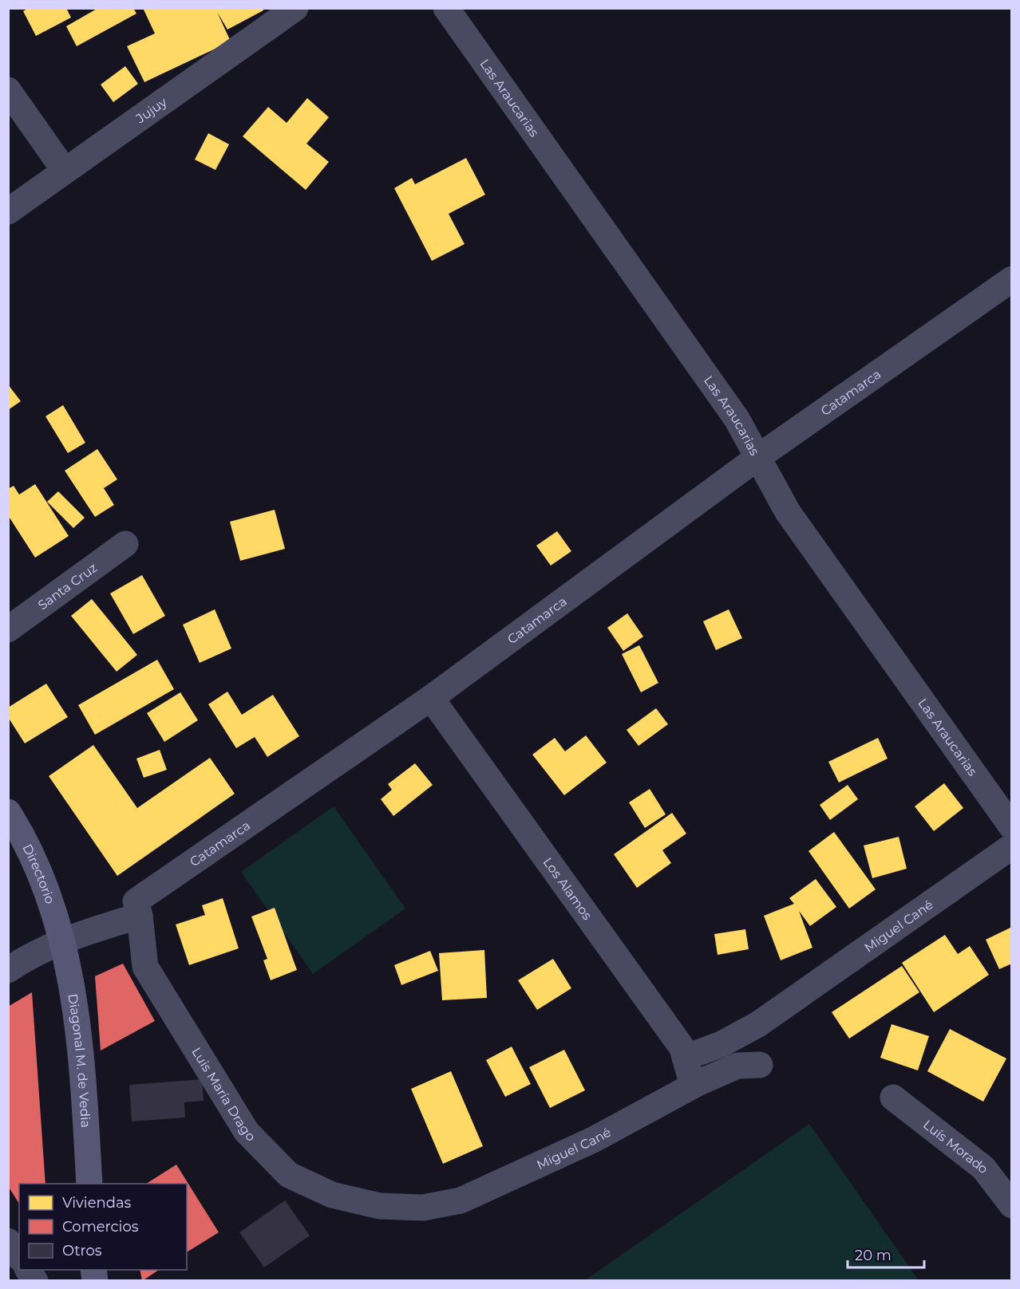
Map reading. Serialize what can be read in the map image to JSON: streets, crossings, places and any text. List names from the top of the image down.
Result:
{
  "streets": {
    "main road": ["Directorio", "Diagonal M. de Vedia"],
    "street": [
      "Las Araucarias",
      "Jujuy",
      "Catamarca",
      "Santa Cruz",
      "Los Alamos",
      "Miguel Cané",
      "Luis María Drago",
      "Luís Morado"
    ]
  },
  "crossings": [
    ["Las Araucarias", "Catamarca"],
    ["Catamarca", "Los Alamos"],
    ["Catamarca", "Luis María Drago"],
    ["Directorio", "Diagonal M. de Vedia"],
    ["Los Alamos", "Miguel Cané"],
    ["Miguel Cané", "Luis María Drago"]
  ],
  "legend": ["Viviendas", "Comercios", "Otros"],
  "scale_bar": "20 m"
}
